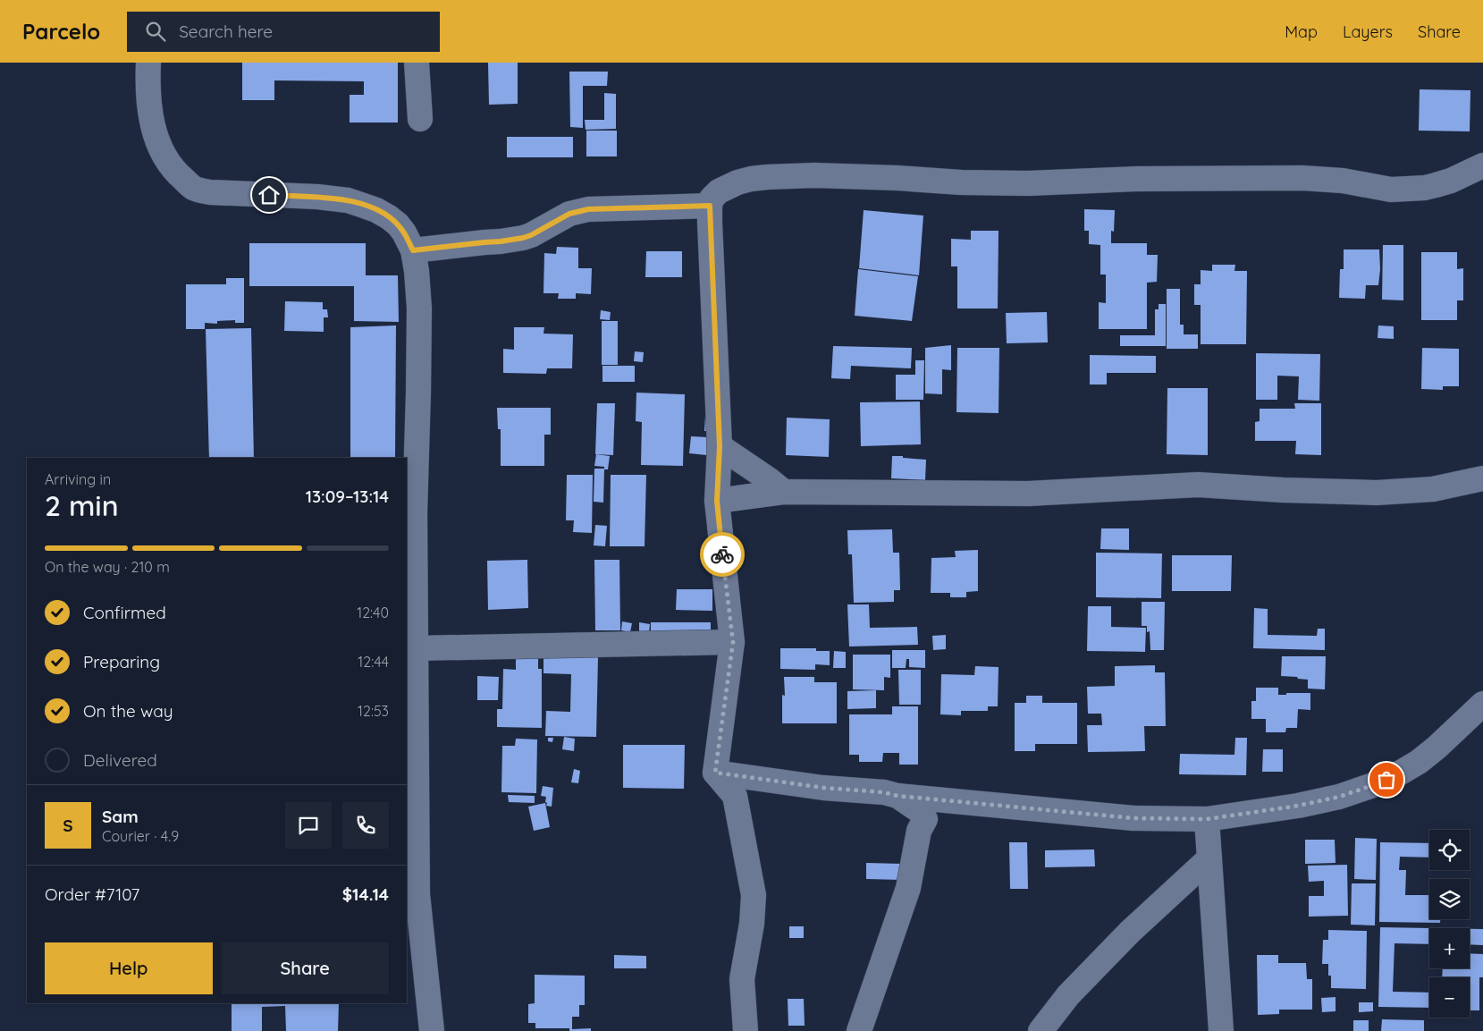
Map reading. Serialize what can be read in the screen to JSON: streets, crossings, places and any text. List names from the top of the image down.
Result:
{
  "page": {
    "header": "Parcelo",
    "search": "Search here",
    "nav": ["Map", "Layers", "Share"],
    "heading": ["2 min", "Arriving in", "13:09–13:14"],
    "panel": [
      "Sam",
      "Courier · 4.9",
      "Order #7107",
      "$14.14"
    ],
    "bar": "On the way · 210 m",
    "list": [
      ["Confirmed", "12:40"],
      ["Preparing", "12:44"],
      ["On the way", "12:53"],
      "Delivered"
    ],
    "round": "S",
    "map_buttons": ["+", "−"],
    "buttons": ["Help", "Share"]
  }
}
